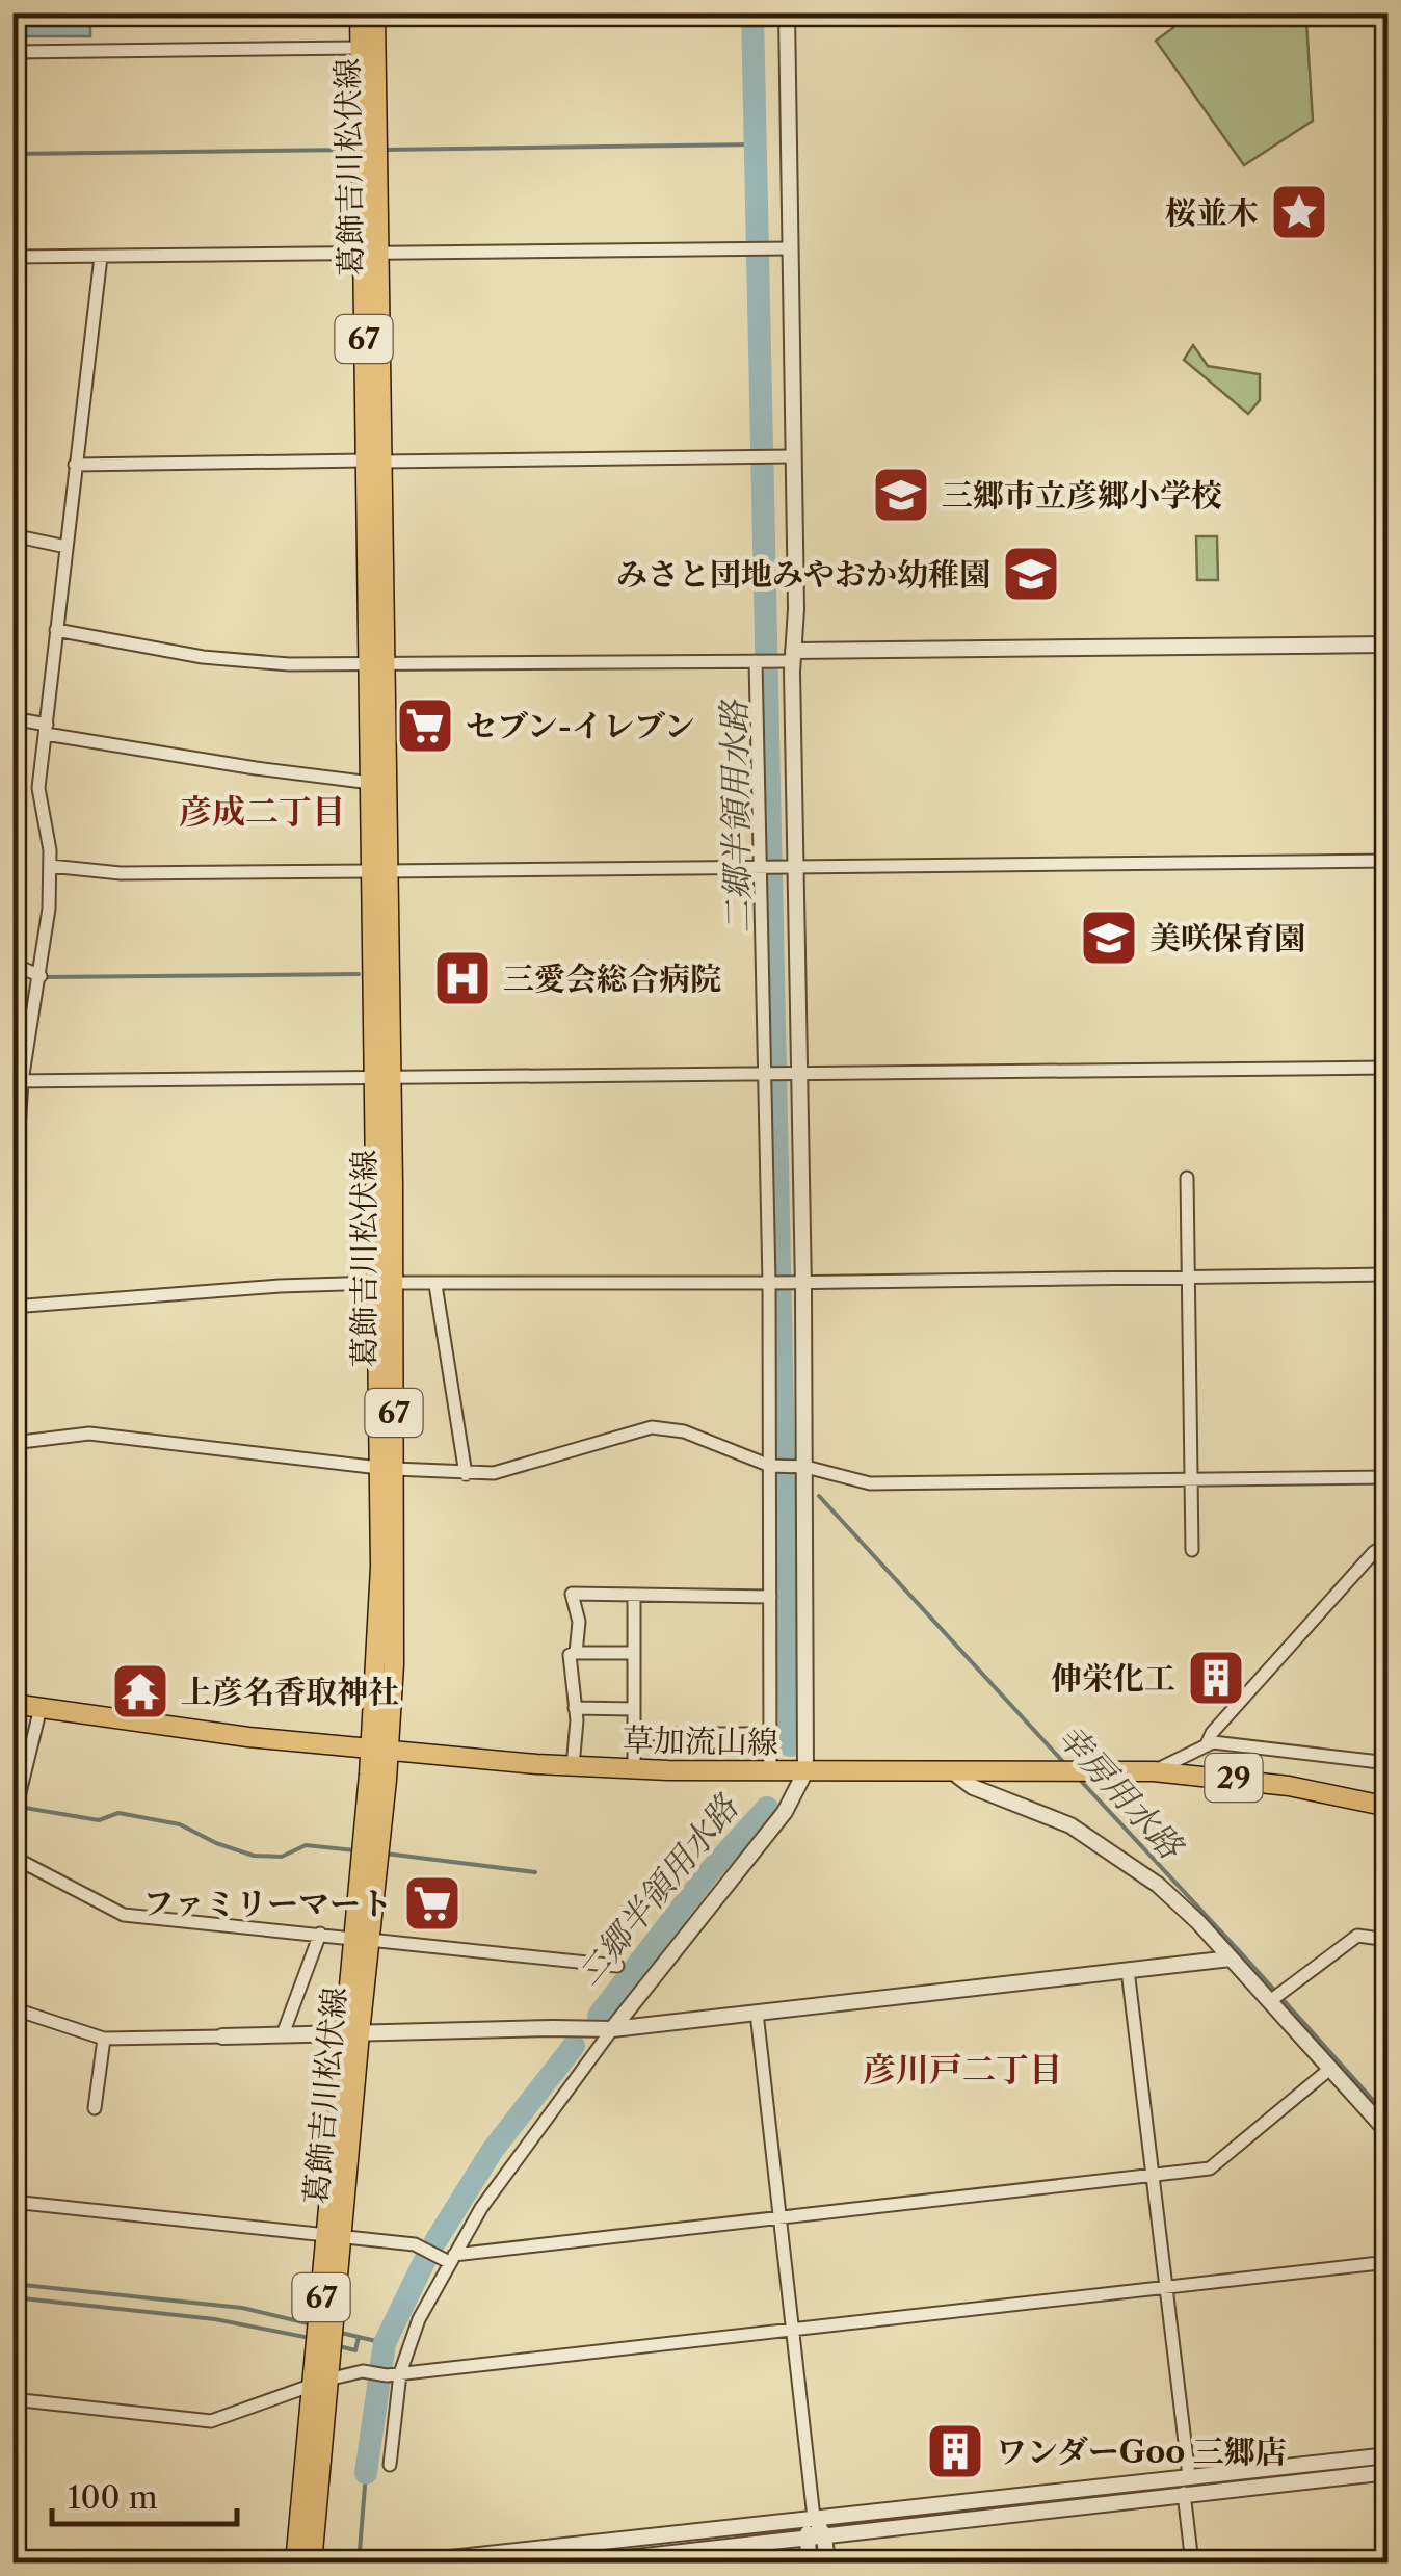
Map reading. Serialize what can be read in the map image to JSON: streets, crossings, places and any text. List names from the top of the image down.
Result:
{
  "streets": {
    "main road": [
      "葛飾吉川松伏線",
      "67",
      "草加流山線",
      "29"
    ]
  },
  "crossings": [
    ["葛飾吉川松伏線", "草加流山線"]
  ],
  "districts": ["彦成二丁目", "彦川戸二丁目"],
  "water": ["二郷半領用水路", "幸房用水路"],
  "places": {
    "place": ["桜並木"],
    "school or university": ["三郷市立彦郷小学校", "みさと団地みやおか幼稚園", "美咲保育園"],
    "supermarket": ["セブン-イレブン", "ファミリーマート"],
    "hospital": ["三愛会総合病院"],
    "building": ["伸栄化工", "ワンダーGoo 三郷店"],
    "temple": ["上彦名香取神社"]
  },
  "scale_bar": "100 m"
}
